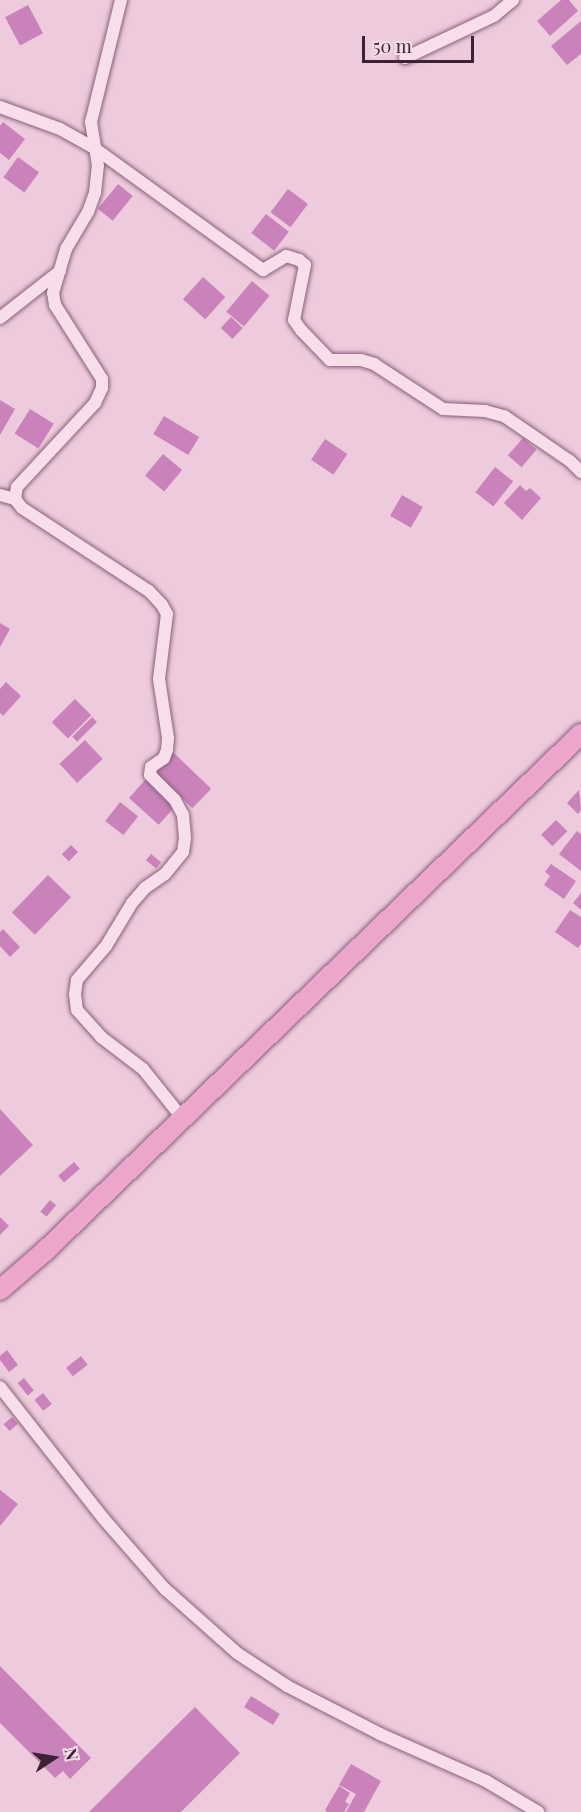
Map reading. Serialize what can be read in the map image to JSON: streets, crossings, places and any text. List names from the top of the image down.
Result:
{
  "scale_bar": "50 m",
  "north": "right"
}
